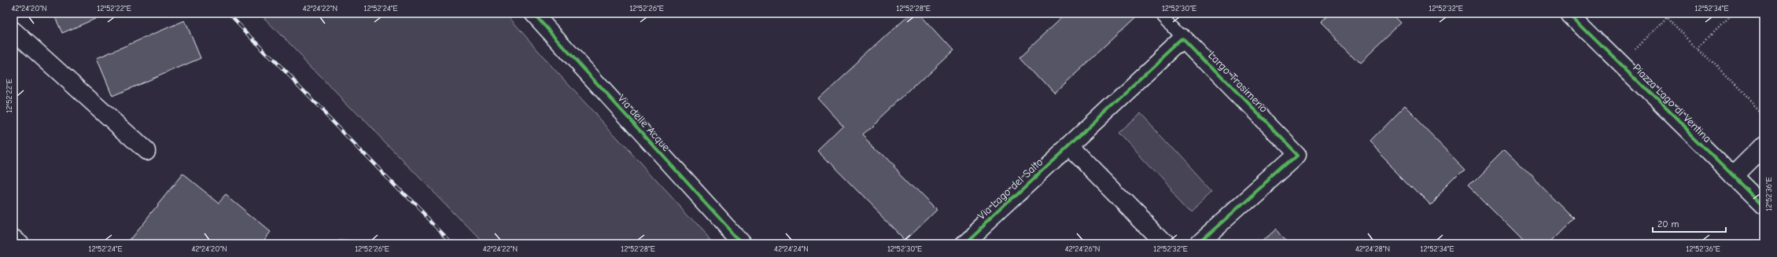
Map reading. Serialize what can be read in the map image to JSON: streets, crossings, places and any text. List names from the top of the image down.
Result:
{
  "streets": {
    "street": [
      "Largo Trasimeno",
      "Piazza Lago di Ventina",
      "Via delle Acque",
      "Via Lago del Salto"
    ]
  },
  "scale_bar": "20 m",
  "coordinates": [
    "42°24'20\"N",
    "12°52'22\"E",
    "42°24'22\"N",
    "12°52'24\"E",
    "12°52'26\"E",
    "12°52'28\"E",
    "12°52'30\"E",
    "12°52'32\"E",
    "12°52'34\"E",
    "12°52'36\"E",
    "42°24'24\"N",
    "42°24'26\"N",
    "42°24'28\"N"
  ]
}
